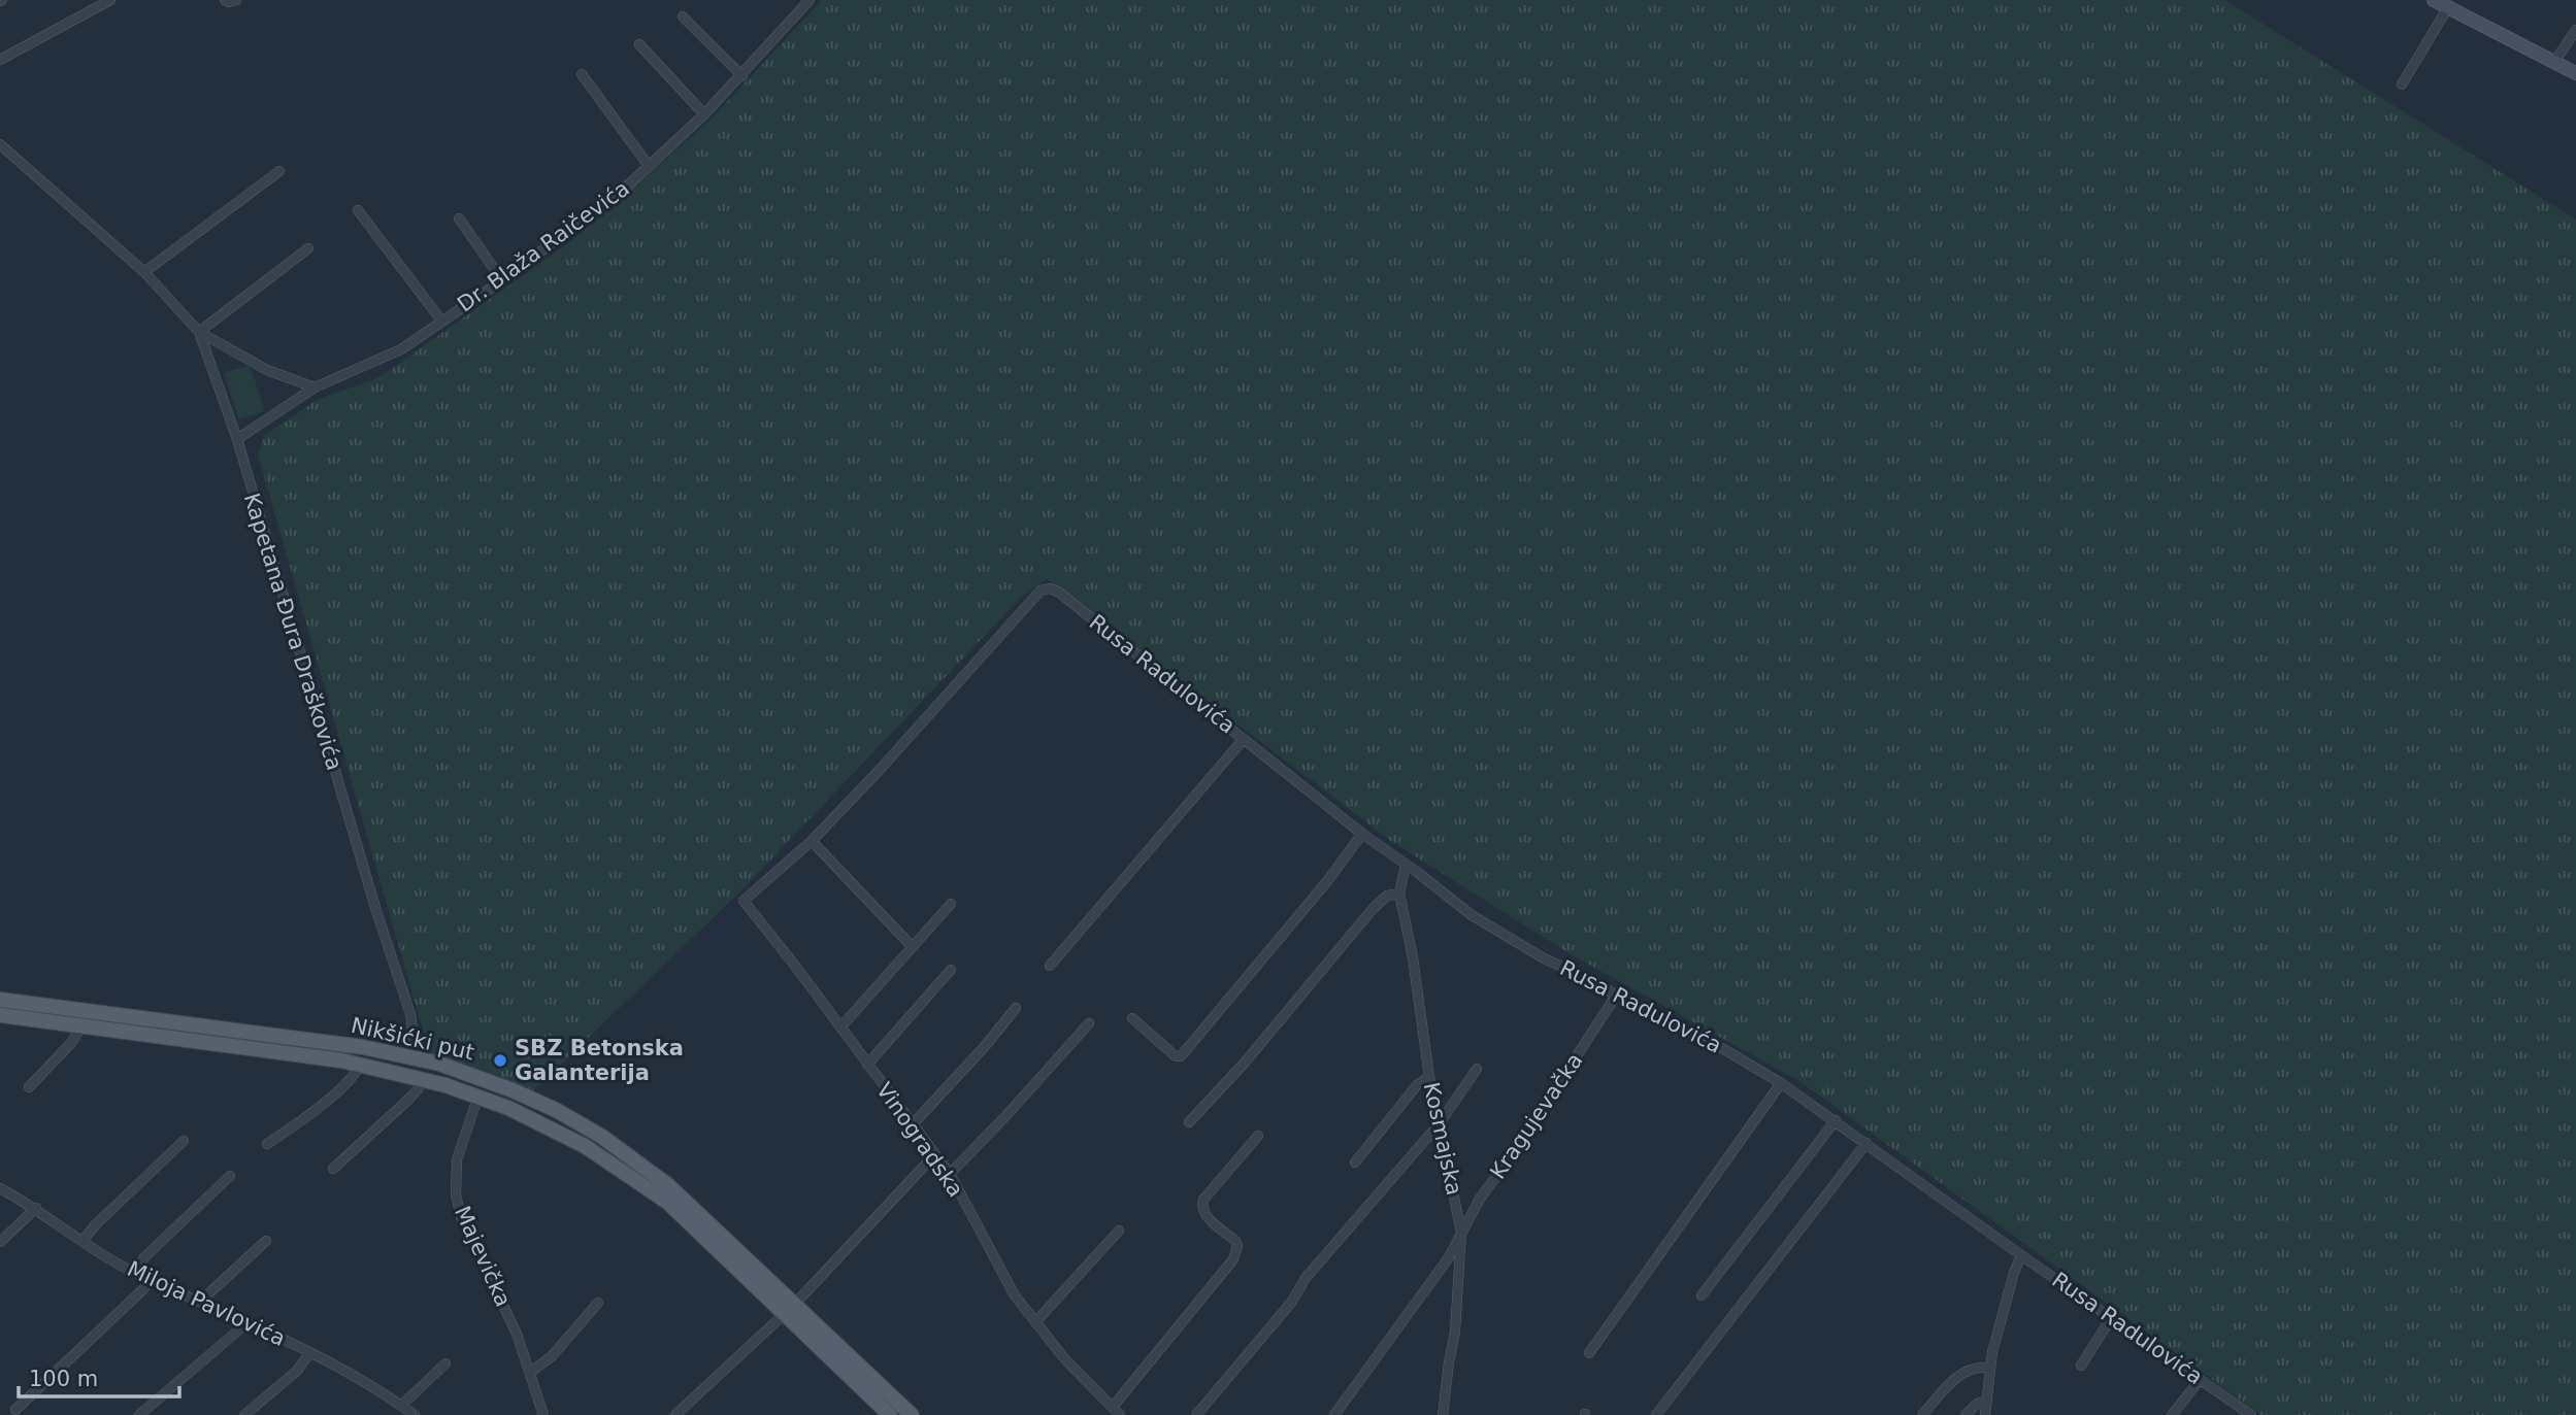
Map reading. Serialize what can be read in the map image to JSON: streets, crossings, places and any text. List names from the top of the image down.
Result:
{
  "streets": {
    "main road": ["Nikšićki put"],
    "street": [
      "Dr. Blaža Raičevića",
      "Kapetana Đura Draškovića",
      "Rusa Radulovića",
      "Kragujevačka",
      "Kosmajska",
      "Vinogradska",
      "Majevička",
      "Miloja Pavlovića"
    ]
  },
  "crossings": [
    ["Dr. Blaža Raičevića", "Kapetana Đura Draškovića"],
    ["Kapetana Đura Draškovića", "Nikšićki put"],
    ["Rusa Radulovića", "Kragujevačka"],
    ["Rusa Radulovića", "Kosmajska"],
    ["Rusa Radulovića", "Vinogradska"],
    ["Kragujevačka", "Kosmajska"]
  ],
  "places": ["SBZ Betonska Galanterija"],
  "scale_bar": "100 m"
}
